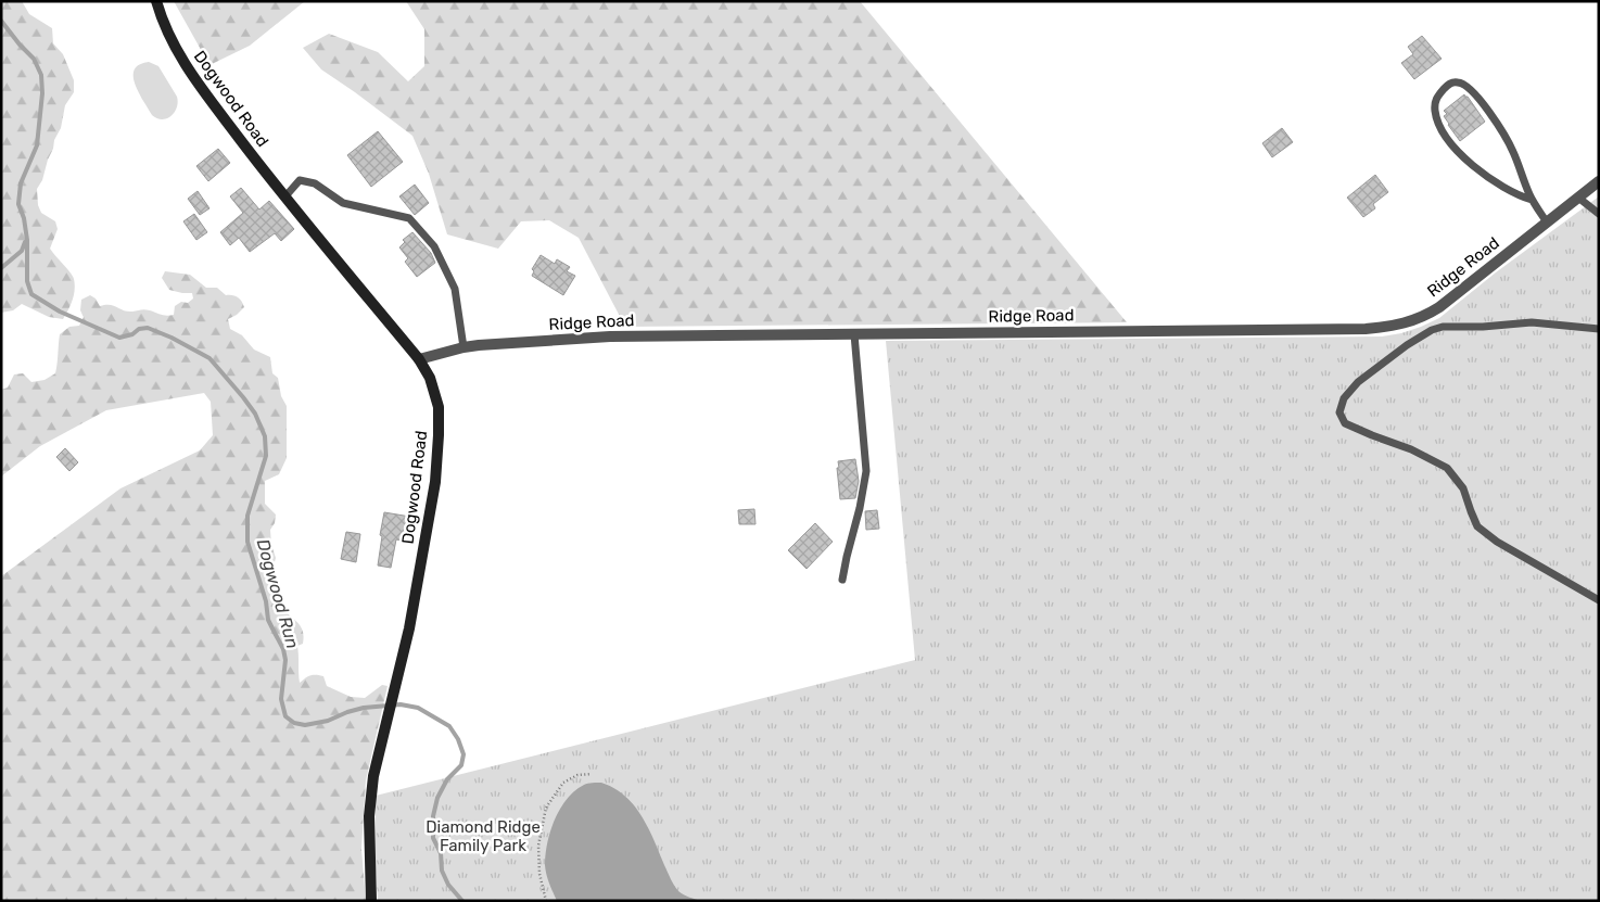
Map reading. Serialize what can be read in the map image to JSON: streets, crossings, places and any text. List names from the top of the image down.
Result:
{
  "streets": {
    "street": ["Dogwood Road", "Ridge Road"]
  },
  "crossings": [
    ["Dogwood Road", "Ridge Road"]
  ],
  "water": ["Dogwood Run"],
  "parks": ["Diamond Ridge Family Park"]
}
